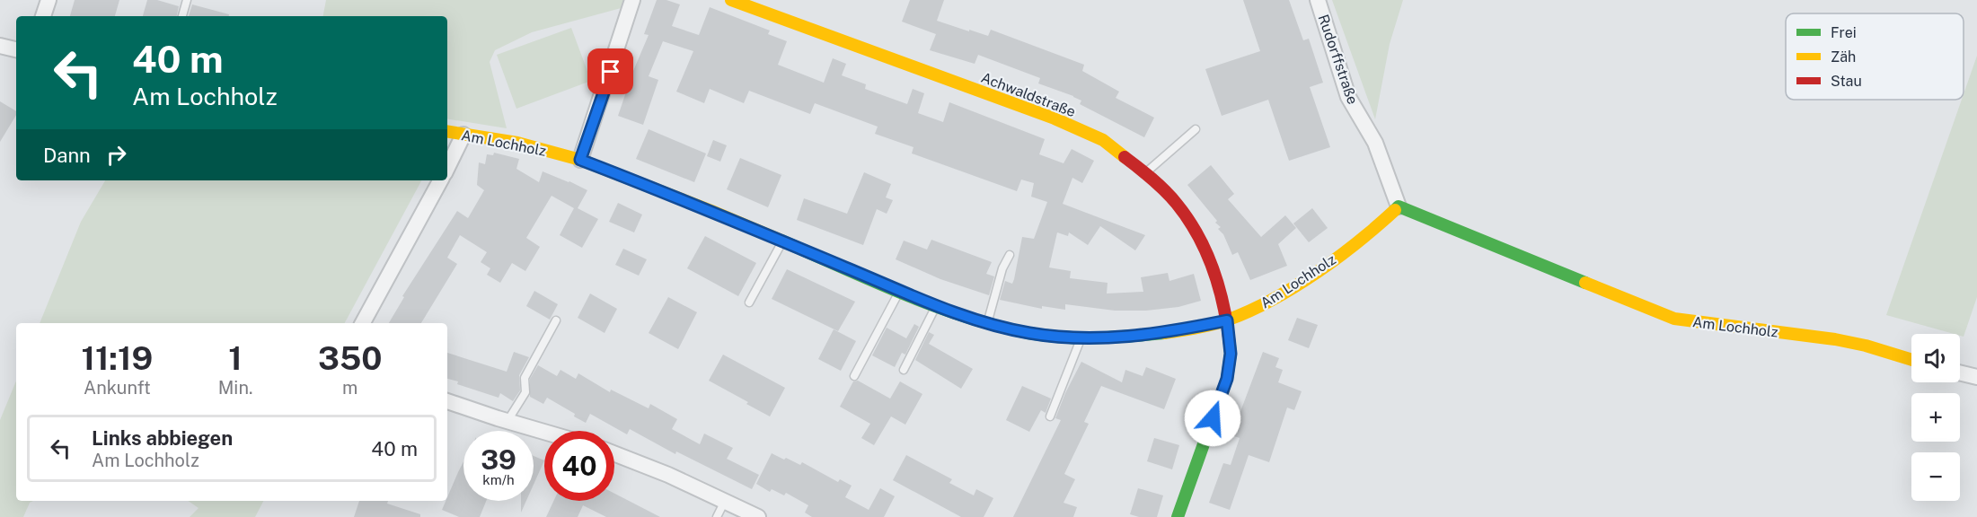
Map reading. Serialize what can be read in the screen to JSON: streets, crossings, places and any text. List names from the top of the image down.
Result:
{
  "streets": {
    "street": ["Rudorffstraße", "Achwaldstraße", "Am Lochholz"]
  },
  "crossings": [
    ["Rudorffstraße", "Am Lochholz"],
    ["Achwaldstraße", "Am Lochholz"]
  ],
  "legend": ["Frei", "Zäh", "Stau"],
  "page": {
    "turn": ["40 m", "Am Lochholz"],
    "then": "Dann",
    "eta": [
      "11:19",
      "Ankunft",
      "1",
      "Min.",
      "350",
      "m"
    ],
    "map_buttons": ["+", "−"],
    "list": [
      {
        "name": "Links abbiegen",
        "note": "Am Lochholz",
        "value": "40 m"
      }
    ],
    "speed": "39 km/h",
    "limit": "40"
  }
}
